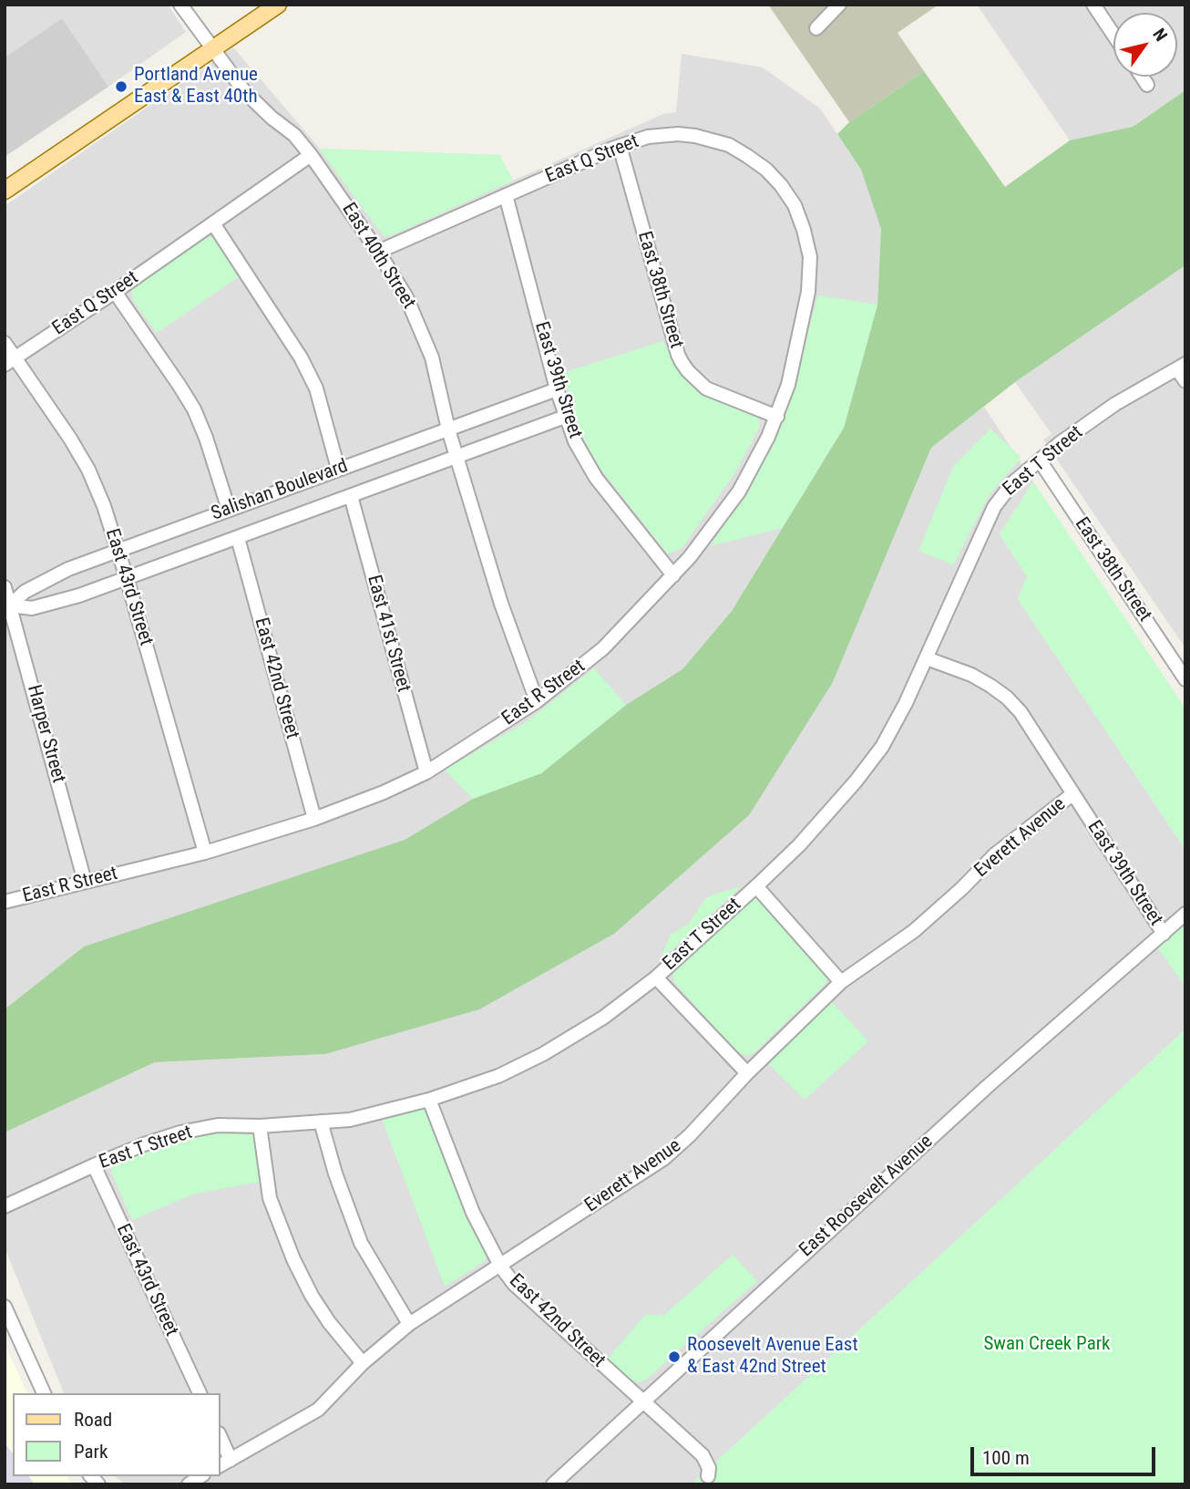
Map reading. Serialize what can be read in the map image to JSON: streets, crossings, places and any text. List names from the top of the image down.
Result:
{
  "streets": {
    "street": [
      "East Q Street",
      "East 40th Street",
      "East 38th Street",
      "East 39th Street",
      "East T Street",
      "Salishan Boulevard",
      "East 43rd Street",
      "East 41st Street",
      "East 42nd Street",
      "East R Street",
      "Harper Street",
      "Everett Avenue",
      "East Roosevelt Avenue"
    ]
  },
  "crossings": [
    ["East Q Street", "East 40th Street"],
    ["East Q Street", "East 38th Street"],
    ["East Q Street", "East 39th Street"],
    ["East Q Street", "East 43rd Street"],
    ["East Q Street", "East R Street"],
    ["East 40th Street", "Salishan Boulevard"],
    ["East 40th Street", "East R Street"],
    ["East 38th Street", "East T Street"],
    ["East 38th Street", "East R Street"],
    ["East 39th Street", "East T Street"],
    ["East 39th Street", "Salishan Boulevard"],
    ["East 39th Street", "East R Street"],
    ["East 39th Street", "Everett Avenue"],
    ["East 39th Street", "East Roosevelt Avenue"],
    ["East T Street", "East 43rd Street"],
    ["East T Street", "East 42nd Street"],
    ["Salishan Boulevard", "East 43rd Street"],
    ["Salishan Boulevard", "East 41st Street"],
    ["Salishan Boulevard", "East 42nd Street"],
    ["Salishan Boulevard", "Harper Street"],
    ["East 43rd Street", "East R Street"],
    ["East 41st Street", "East R Street"],
    ["East 42nd Street", "East R Street"],
    ["East 42nd Street", "Everett Avenue"],
    ["East 42nd Street", "East Roosevelt Avenue"],
    ["East R Street", "Harper Street"]
  ],
  "parks": ["Swan Creek Park"],
  "places": ["Portland Avenue East & East 40th", "Roosevelt Avenue East & East 42nd Street"],
  "legend": ["Road", "Park"],
  "scale_bar": "100 m",
  "north": "top right"
}
